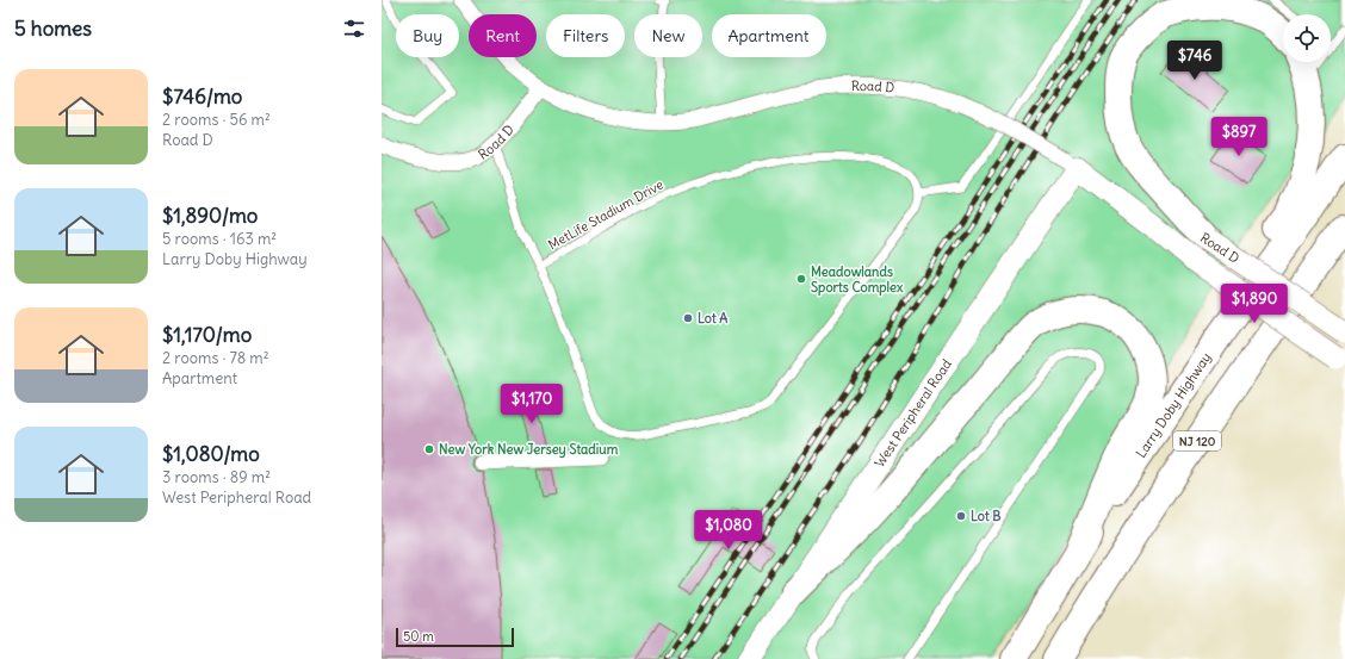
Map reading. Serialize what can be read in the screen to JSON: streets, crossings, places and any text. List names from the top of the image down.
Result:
{
  "streets": {
    "highway": ["Larry Doby Highway", "NJ 120"],
    "street": ["Road D", "West Peripheral Road"],
    "lane": ["MetLife Stadium Drive"]
  },
  "crossings": [
    ["Road D", "MetLife Stadium Drive"],
    ["Road D", "West Peripheral Road"]
  ],
  "places": [
    "Meadowlands Sports Complex",
    "Lot A",
    "New York New Jersey Stadium",
    "Lot B"
  ],
  "scale_bar": "50 m",
  "page": {
    "heading": "5 homes",
    "chip": [
      "Buy",
      "Rent",
      "Filters",
      "New",
      "Apartment"
    ],
    "price": [
      "$746",
      "$897",
      "$1,890",
      "$1,170",
      "$1,080"
    ],
    "list": [
      {
        "name": "$746/mo",
        "note": "2 rooms · 56 m² · Road D"
      },
      {
        "name": "$1,890/mo",
        "note": "5 rooms · 163 m² · Larry Doby Highway"
      },
      {
        "name": "$1,170/mo",
        "note": "2 rooms · 78 m² · Apartment"
      },
      {
        "name": "$1,080/mo",
        "note": "3 rooms · 89 m² · West Peripheral Road"
      }
    ],
    "scale": "50 m"
  }
}
